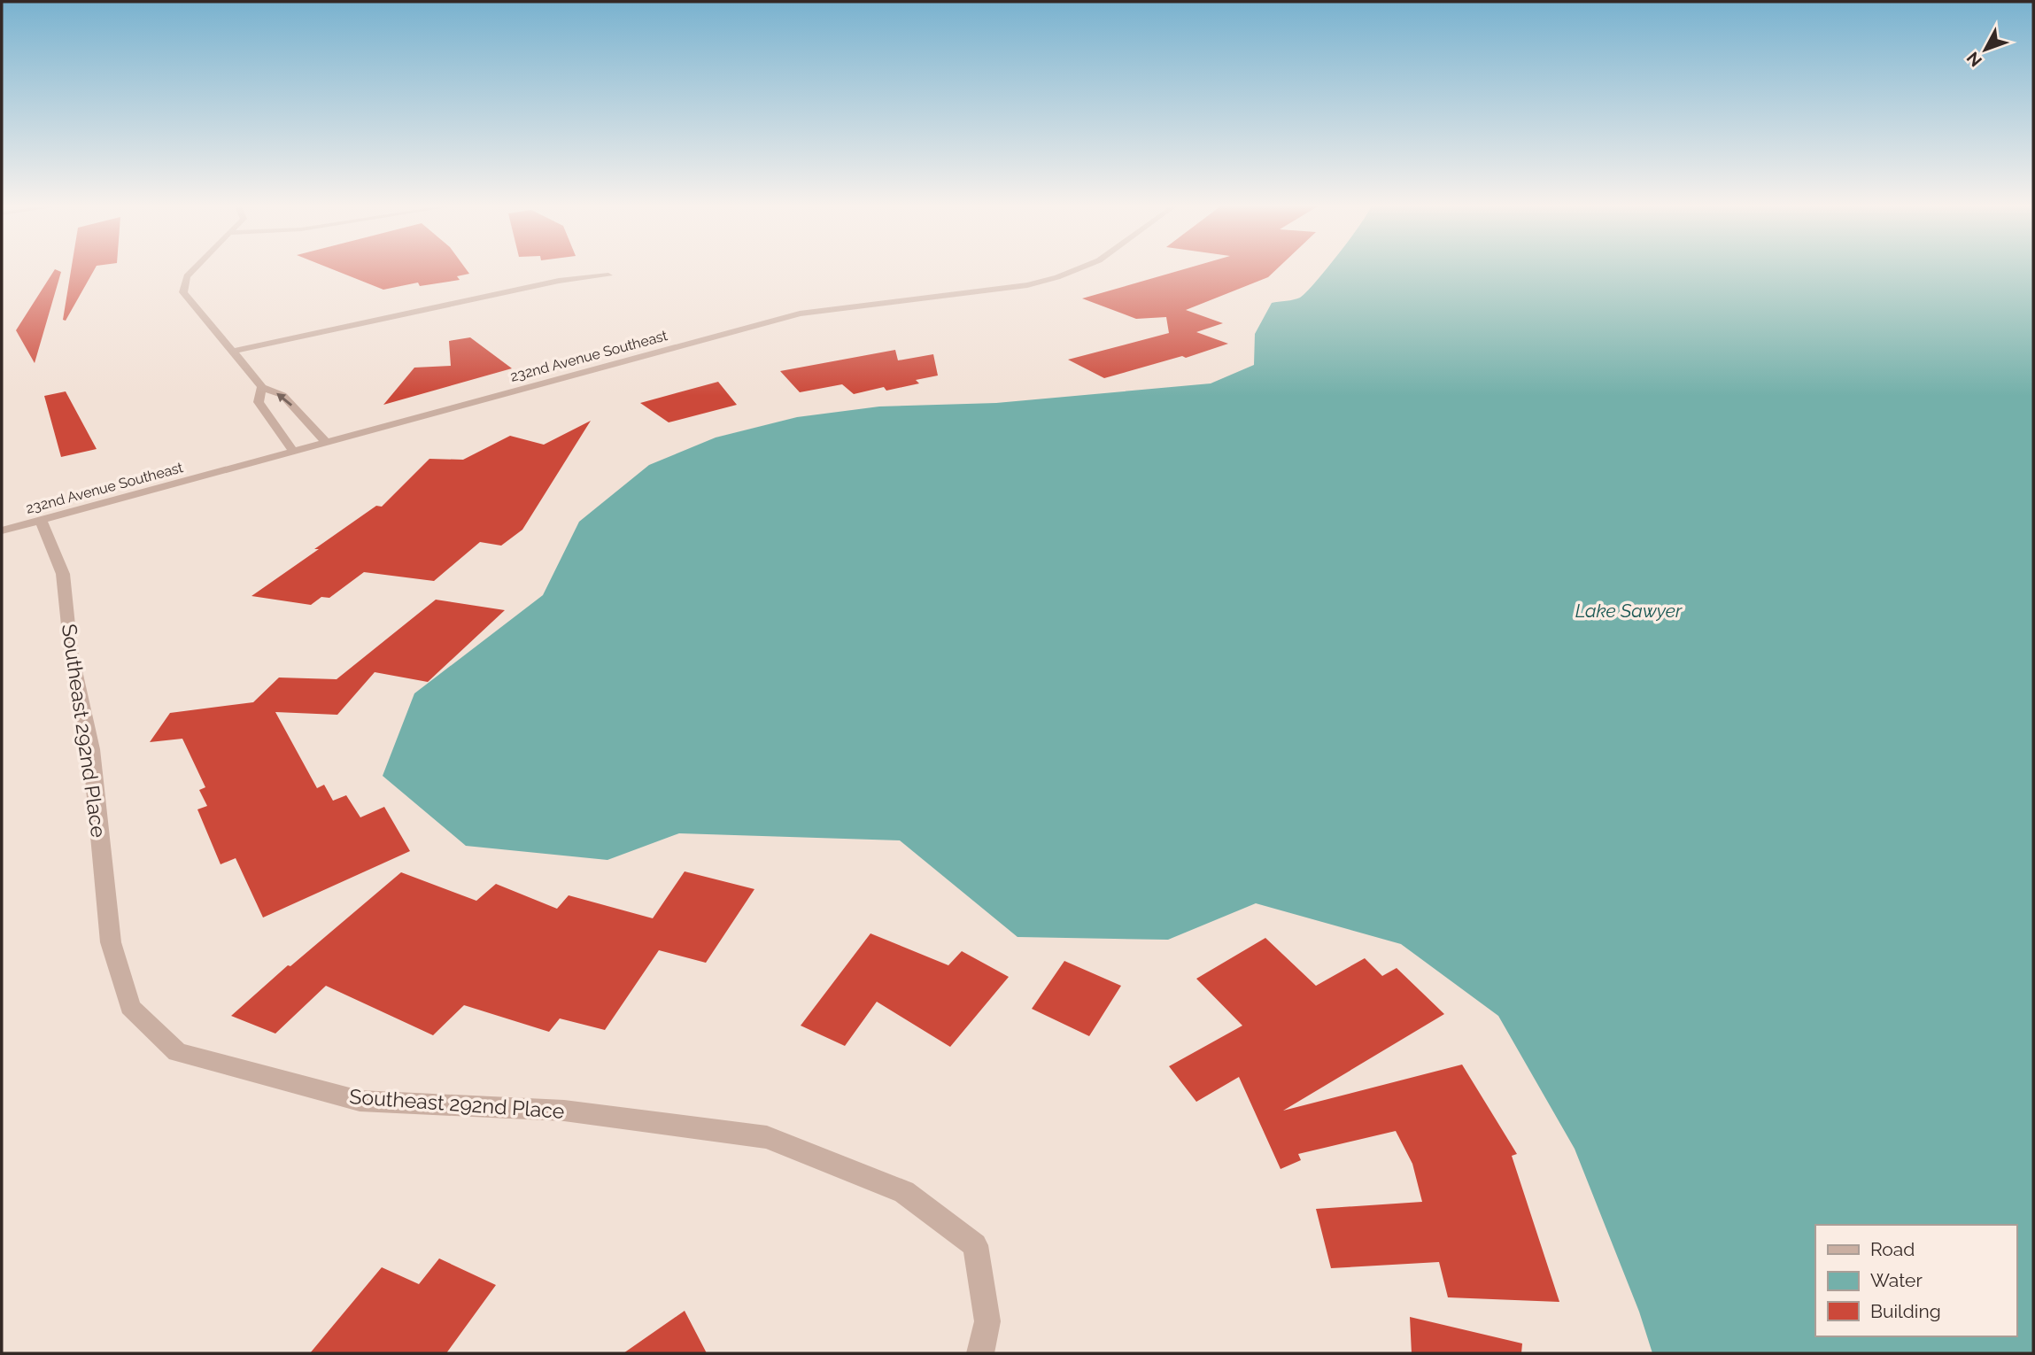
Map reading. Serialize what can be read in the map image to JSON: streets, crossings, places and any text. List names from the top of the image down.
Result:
{
  "streets": {
    "street": ["232nd Avenue Southeast", "Southeast 292nd Place"]
  },
  "crossings": [
    ["232nd Avenue Southeast", "Southeast 292nd Place"]
  ],
  "water": ["Lake Sawyer"],
  "legend": ["Road", "Water", "Building"],
  "north": "bottom left"
}
